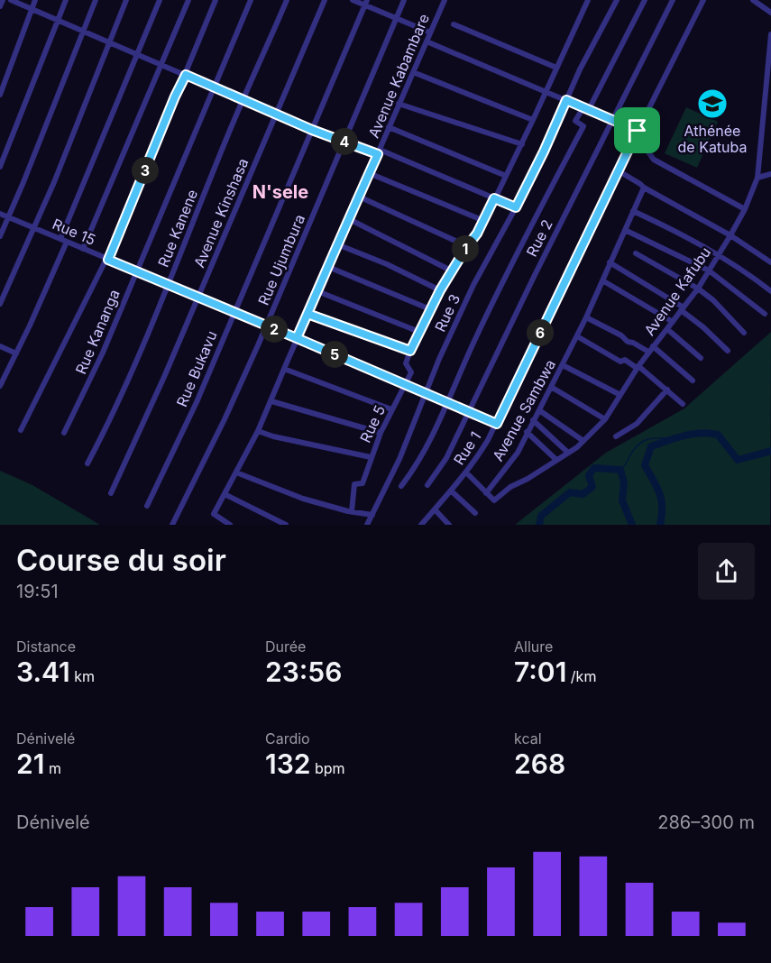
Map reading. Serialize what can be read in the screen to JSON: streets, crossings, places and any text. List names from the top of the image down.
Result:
{
  "streets": {
    "street": [
      "Avenue Kabambare",
      "Avenue Kinshasa",
      "Rue Kanene",
      "Rue 15",
      "Rue 2",
      "Rue Ujumbura",
      "Avenue Kafubu",
      "Rue 3",
      "Rue Kananga",
      "Rue Bukavu",
      "Avenue Sambwa",
      "Rue 5",
      "Rue 1"
    ]
  },
  "crossings": [
    ["Avenue Kabambare", "Rue 15"],
    ["Avenue Kinshasa", "Rue 15"],
    ["Rue Kanene", "Rue 15"],
    ["Rue 15", "Rue 2"],
    ["Rue 15", "Rue Ujumbura"],
    ["Rue 15", "Rue 3"],
    ["Rue 15", "Rue Kananga"],
    ["Rue 15", "Rue Bukavu"],
    ["Rue 15", "Rue 5"],
    ["Rue 15", "Rue 1"],
    ["Avenue Kafubu", "Avenue Sambwa"]
  ],
  "districts": ["N'sele"],
  "places": {
    "school or university": ["Athénée de Katuba"]
  },
  "page": {
    "pins": [
      "4",
      "3",
      "1",
      "2",
      "6",
      "5"
    ],
    "heading": ["Course du soir", "19:51"],
    "stats": [
      ["Distance", "3.41 km"],
      ["Durée", "23:56"],
      ["Allure", "7:01 /km"],
      ["Dénivelé", "21 m"],
      ["Cardio", "132 bpm"],
      ["kcal", "268"]
    ],
    "chart": ["Dénivelé", "286–300 m"]
  }
}
